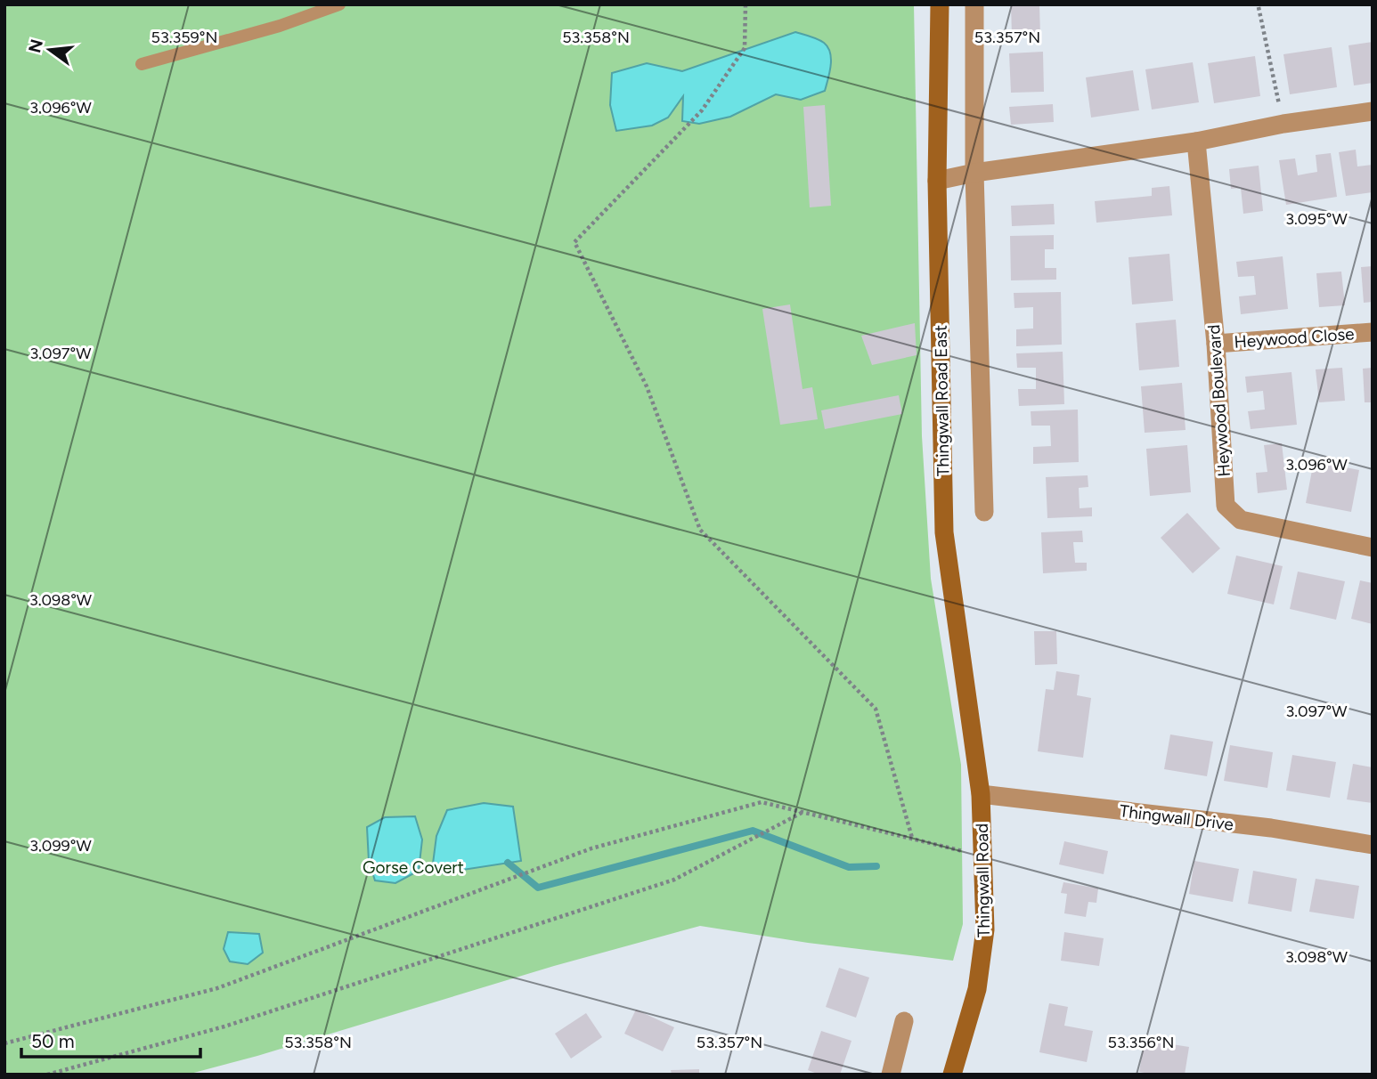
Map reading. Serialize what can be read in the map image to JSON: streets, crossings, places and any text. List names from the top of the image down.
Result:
{
  "streets": {
    "street": [
      "Heywood Close",
      "Thingwall Road East",
      "Heywood Boulevard",
      "Thingwall Drive",
      "Thingwall Road"
    ]
  },
  "crossings": [
    ["Heywood Close", "Heywood Boulevard"],
    ["Thingwall Road East", "Thingwall Drive"],
    ["Thingwall Road East", "Thingwall Road"],
    ["Thingwall Drive", "Thingwall Road"]
  ],
  "parks": ["Gorse Covert"],
  "scale_bar": "50 m",
  "north": "left",
  "coordinates": [
    "53.359°N",
    "53.358°N",
    "53.357°N",
    "3.096°W",
    "3.095°W",
    "3.097°W",
    "3.098°W",
    "3.099°W",
    "53.356°N"
  ]
}
